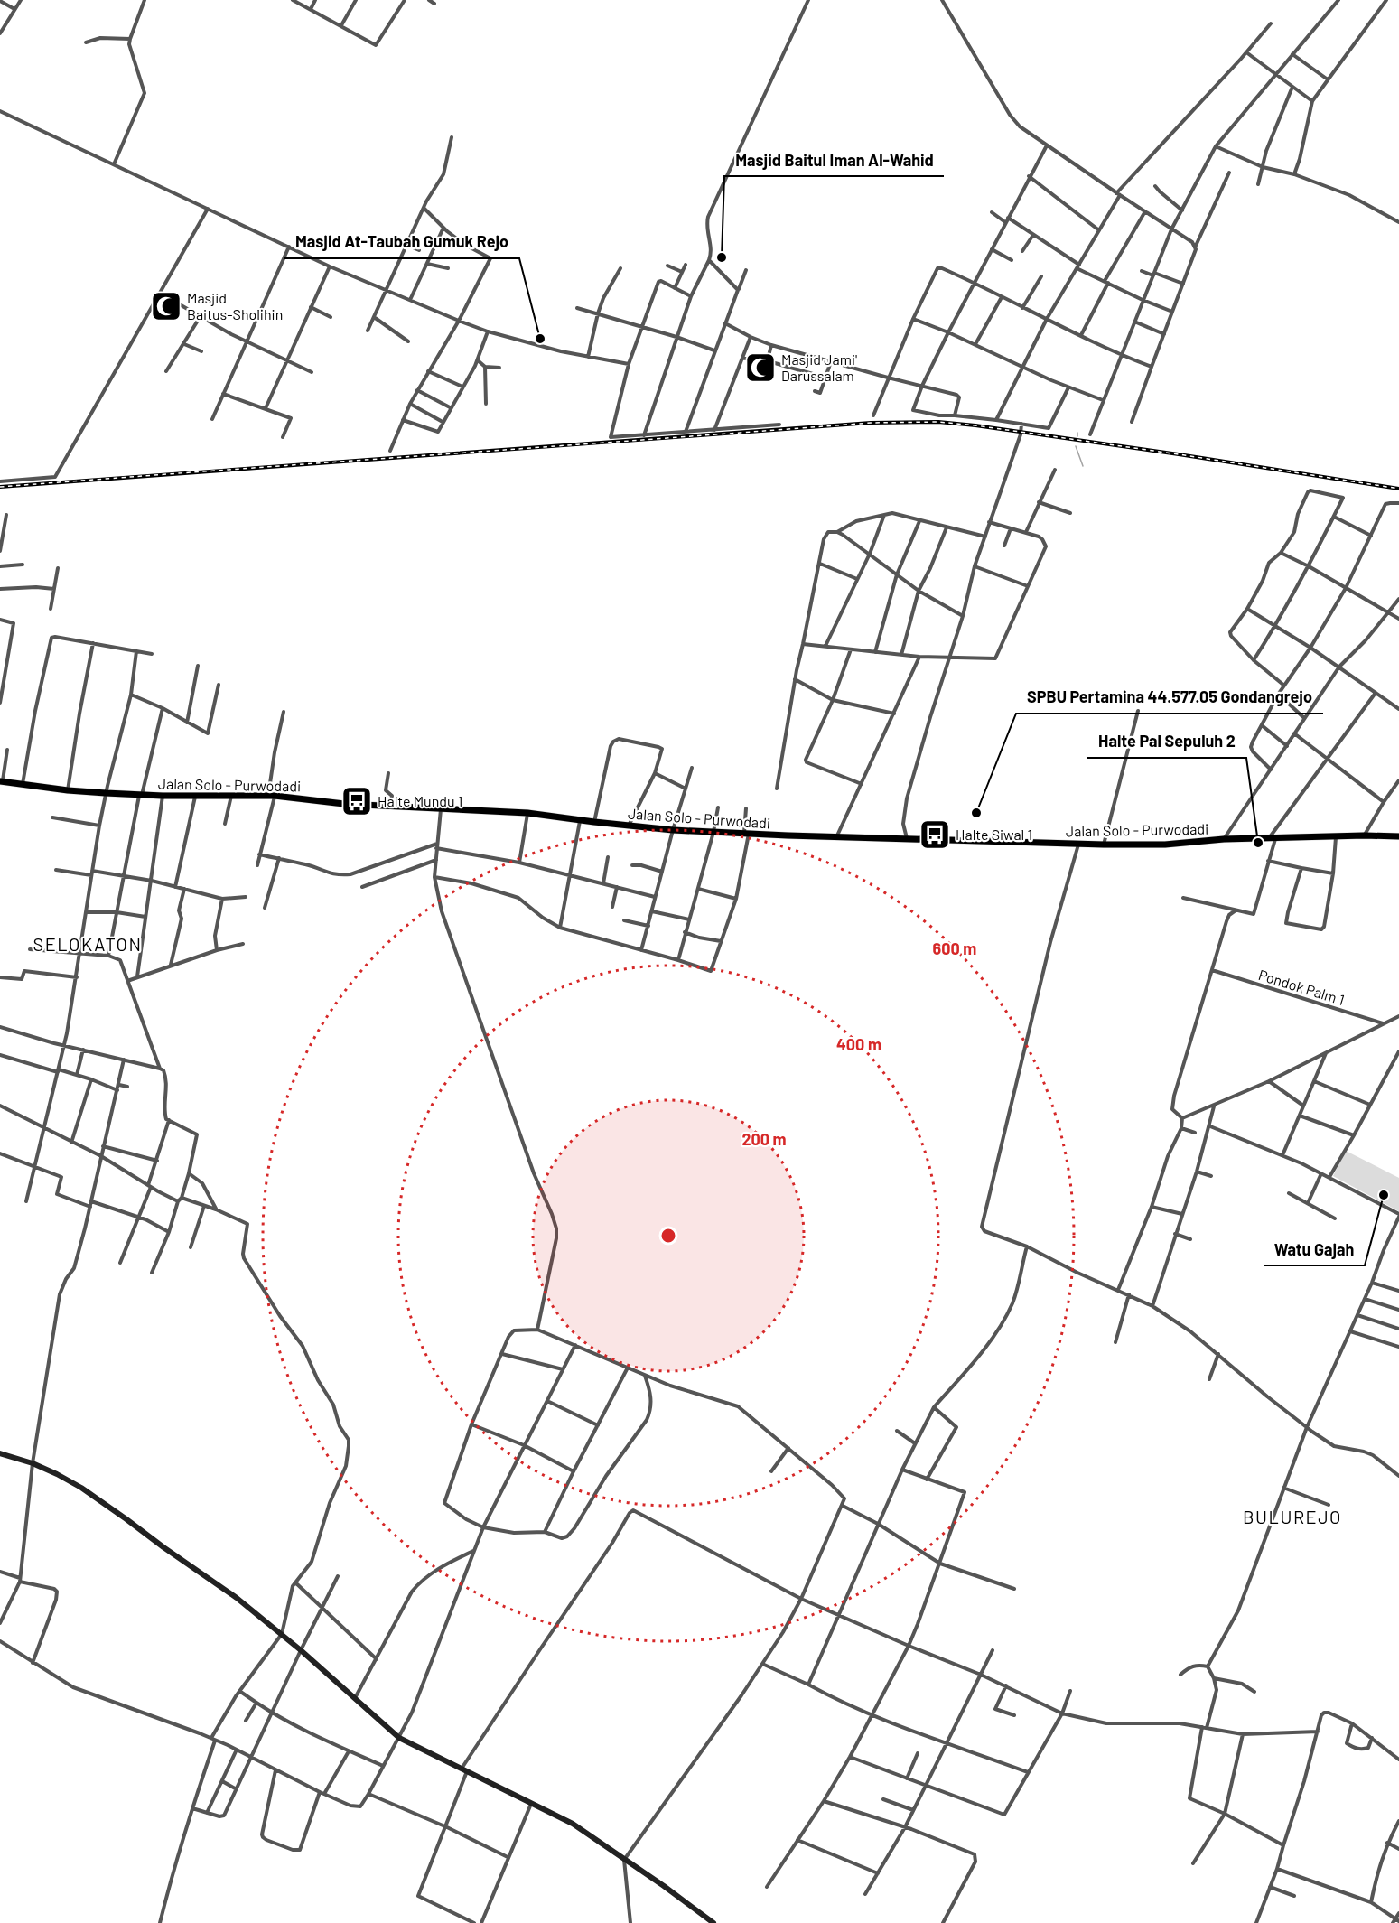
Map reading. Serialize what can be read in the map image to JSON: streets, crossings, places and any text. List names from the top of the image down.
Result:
{
  "streets": {
    "main road": ["Jalan Solo - Purwodadi"],
    "street": ["Pondok Palm 1"]
  },
  "districts": ["SELOKATON", "BULUREJO"],
  "places": {
    "other": [
      "Masjid Baitul Iman Al-Wahid",
      "Masjid At-Taubah Gumuk Rejo",
      "SPBU Pertamina 44.577.05 Gondangrejo",
      "Halte Pal Sepuluh 2",
      "Watu Gajah"
    ],
    "mosque": ["Masjid Baitus-Sholihin", "Masjid Jami' Darussalam"],
    "bus stop": ["Halte Mundu 1", "Halte Siwal 1"]
  },
  "rings": ["600 m", "400 m", "200 m"]
}
